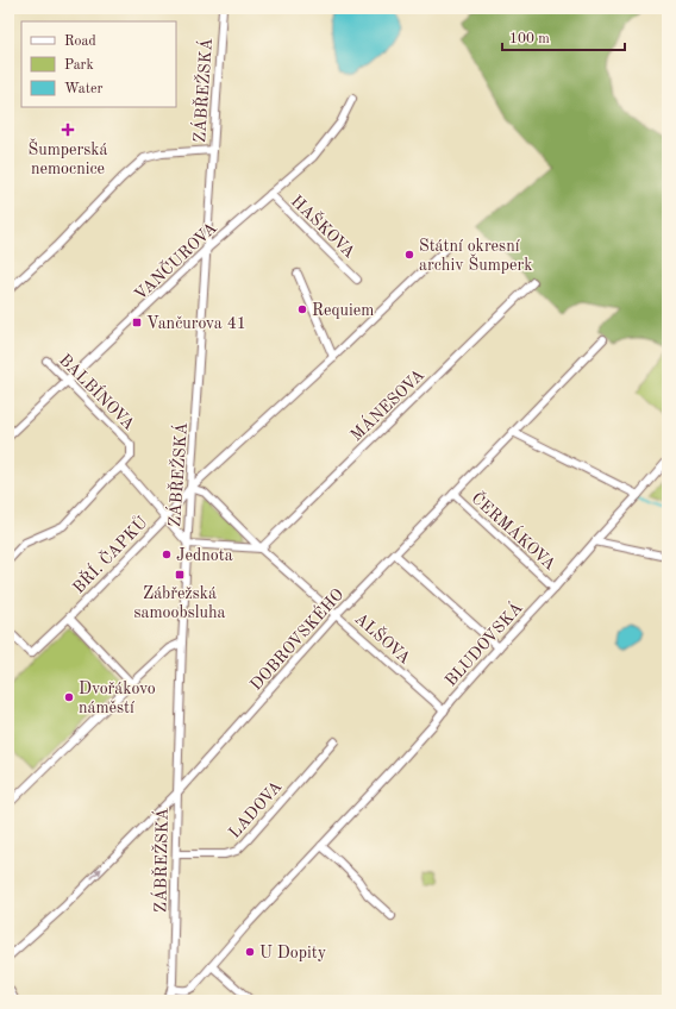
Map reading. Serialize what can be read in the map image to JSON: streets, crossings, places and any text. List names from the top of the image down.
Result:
{
  "streets": {
    "street": [
      "ZÁBŘEŽSKÁ",
      "HAŠKOVA",
      "VANČUROVA",
      "BALBÍNOVA",
      "MÁNESOVA",
      "ČERMÁKOVA",
      "BŘÍ. ČAPKŮ",
      "ALŠOVA",
      "DOBROVSKÉHO",
      "BLUDOVSKÁ",
      "LADOVA"
    ]
  },
  "crossings": [
    ["ZÁBŘEŽSKÁ", "VANČUROVA"],
    ["ZÁBŘEŽSKÁ", "BŘÍ. ČAPKŮ"],
    ["ZÁBŘEŽSKÁ", "ALŠOVA"],
    ["ZÁBŘEŽSKÁ", "DOBROVSKÉHO"],
    ["ZÁBŘEŽSKÁ", "BLUDOVSKÁ"],
    ["ZÁBŘEŽSKÁ", "LADOVA"],
    ["HAŠKOVA", "VANČUROVA"],
    ["VANČUROVA", "BALBÍNOVA"],
    ["MÁNESOVA", "ALŠOVA"],
    ["ČERMÁKOVA", "DOBROVSKÉHO"],
    ["ČERMÁKOVA", "BLUDOVSKÁ"],
    ["BŘÍ. ČAPKŮ", "ALŠOVA"],
    ["ALŠOVA", "DOBROVSKÉHO"],
    ["ALŠOVA", "BLUDOVSKÁ"]
  ],
  "places": {
    "health": ["Šumperská nemocnice"],
    "other": [
      "Státní okresní archiv Šumperk",
      "Requiem",
      "Jednota",
      "Dvořákovo náměstí",
      "U Dopity"
    ],
    "transit": ["Vančurova 41", "Zábřežská samoobsluha"]
  },
  "legend": ["Road", "Park", "Water"],
  "scale_bar": "100 m"
}
